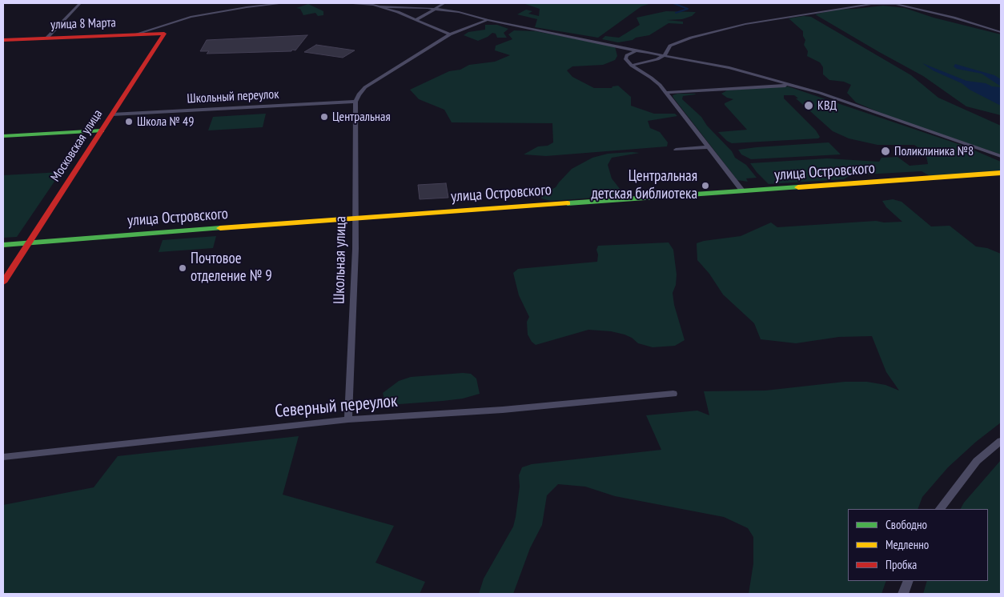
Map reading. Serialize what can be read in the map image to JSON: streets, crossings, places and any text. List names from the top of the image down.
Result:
{
  "streets": {
    "main road": ["улица 8 Марта", "Московская улица", "улица Островского"],
    "street": ["Школьный переулок", "Школьная улица", "Северный переулок"]
  },
  "crossings": [
    ["улица 8 Марта", "Московская улица"],
    ["Школьный переулок", "Московская улица"],
    ["Школьный переулок", "Школьная улица"],
    ["Московская улица", "улица Островского"],
    ["улица Островского", "Школьная улица"],
    ["Школьная улица", "Северный переулок"]
  ],
  "places": [
    "КВД",
    "Центральная",
    "Школа № 49",
    "Поликлиника №8",
    "Центральная детская библиотека",
    "Почтовое отделение № 9"
  ],
  "legend": ["Свободно", "Медленно", "Пробка"]
}
